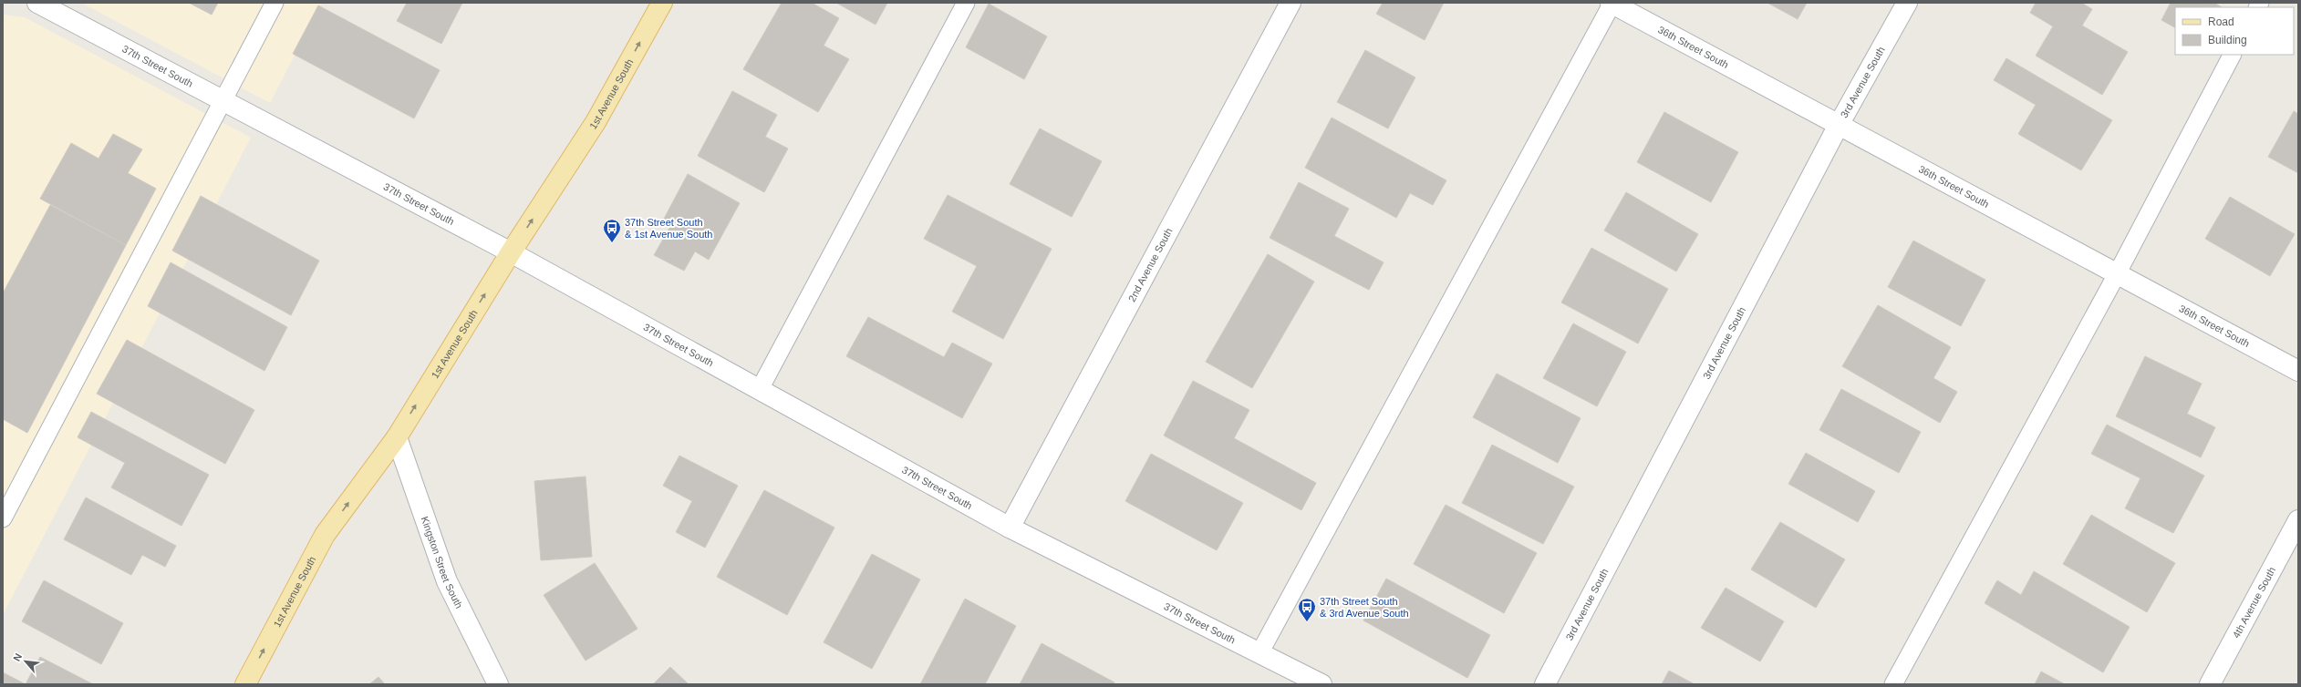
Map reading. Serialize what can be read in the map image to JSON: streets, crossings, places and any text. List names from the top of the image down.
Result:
{
  "streets": {
    "main road": ["1st Avenue South"],
    "street": [
      "36th Street South",
      "37th Street South",
      "3rd Avenue South",
      "2nd Avenue South",
      "Kingston Street South",
      "4th Avenue South"
    ]
  },
  "crossings": [
    ["36th Street South", "3rd Avenue South"],
    ["37th Street South", "1st Avenue South"],
    ["37th Street South", "2nd Avenue South"],
    ["1st Avenue South", "Kingston Street South"]
  ],
  "one_way": ["1st Avenue South"],
  "places": {
    "bus stop": ["37th Street South & 1st Avenue South", "37th Street South & 3rd Avenue South"]
  },
  "legend": ["Road", "Building"],
  "north": "top left"
}
